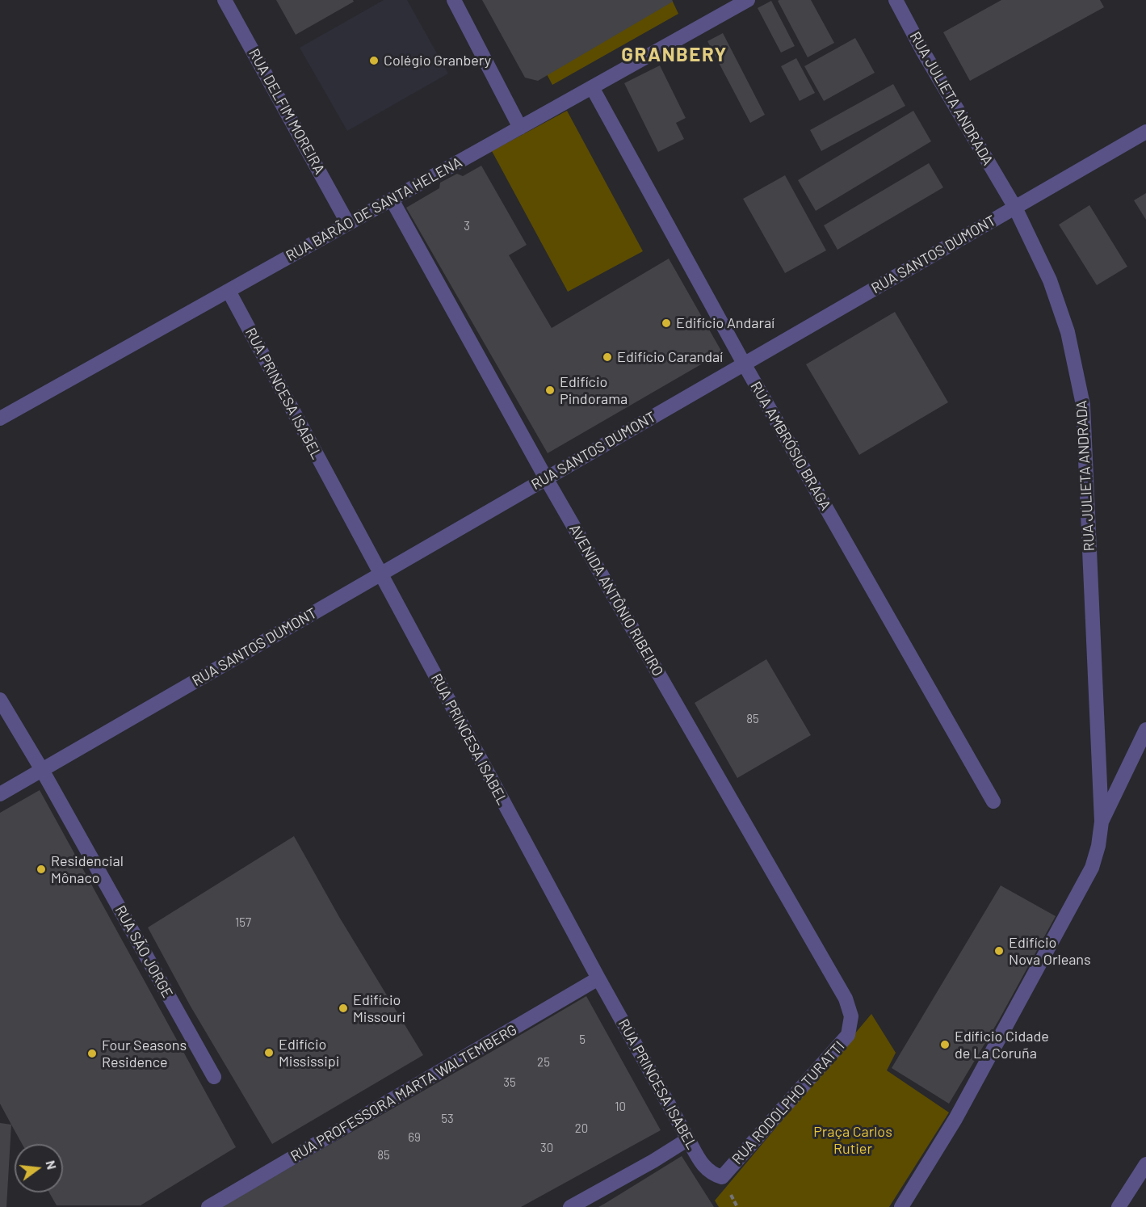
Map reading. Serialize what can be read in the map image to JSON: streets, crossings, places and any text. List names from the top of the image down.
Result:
{
  "streets": {
    "street": [
      "RUA JULIETA ANDRADA",
      "RUA DELFIM MOREIRA",
      "RUA BARÃO DE SANTA HELENA",
      "RUA SANTOS DUMONT",
      "RUA PRINCESA ISABEL",
      "RUA AMBRÓSIO BRAGA",
      "AVENIDA ANTÔNIO RIBEIRO",
      "RUA SÃO JORGE",
      "RUA PROFESSORA MARTA WALTEMBERG",
      "RUA RODOLPHO TURATTI"
    ]
  },
  "crossings": [
    ["RUA JULIETA ANDRADA", "RUA SANTOS DUMONT"],
    ["RUA DELFIM MOREIRA", "RUA BARÃO DE SANTA HELENA"],
    ["RUA BARÃO DE SANTA HELENA", "RUA PRINCESA ISABEL"],
    ["RUA BARÃO DE SANTA HELENA", "RUA AMBRÓSIO BRAGA"],
    ["RUA BARÃO DE SANTA HELENA", "AVENIDA ANTÔNIO RIBEIRO"],
    ["RUA SANTOS DUMONT", "RUA PRINCESA ISABEL"],
    ["RUA SANTOS DUMONT", "RUA AMBRÓSIO BRAGA"],
    ["RUA SANTOS DUMONT", "AVENIDA ANTÔNIO RIBEIRO"],
    ["RUA SANTOS DUMONT", "RUA SÃO JORGE"],
    ["RUA PRINCESA ISABEL", "RUA PROFESSORA MARTA WALTEMBERG"],
    ["RUA PRINCESA ISABEL", "RUA RODOLPHO TURATTI"],
    ["AVENIDA ANTÔNIO RIBEIRO", "RUA RODOLPHO TURATTI"]
  ],
  "districts": ["GRANBERY"],
  "parks": ["Praça Carlos Rutier"],
  "places": [
    "Colégio Granbery",
    "Edifício Andaraí",
    "Edifício Carandaí",
    "Edifício Pindorama",
    "Residencial Mônaco",
    "Edifício Nova Orleans",
    "Edifício Missouri",
    "Edíficio Cidade de La Coruña",
    "Edifício Mississipi",
    "Four Seasons Residence"
  ],
  "house_numbers": [
    "3",
    "85",
    "157",
    "5",
    "25",
    "35",
    "10",
    "53",
    "20",
    "69",
    "30",
    "85"
  ],
  "north": "right"
}
